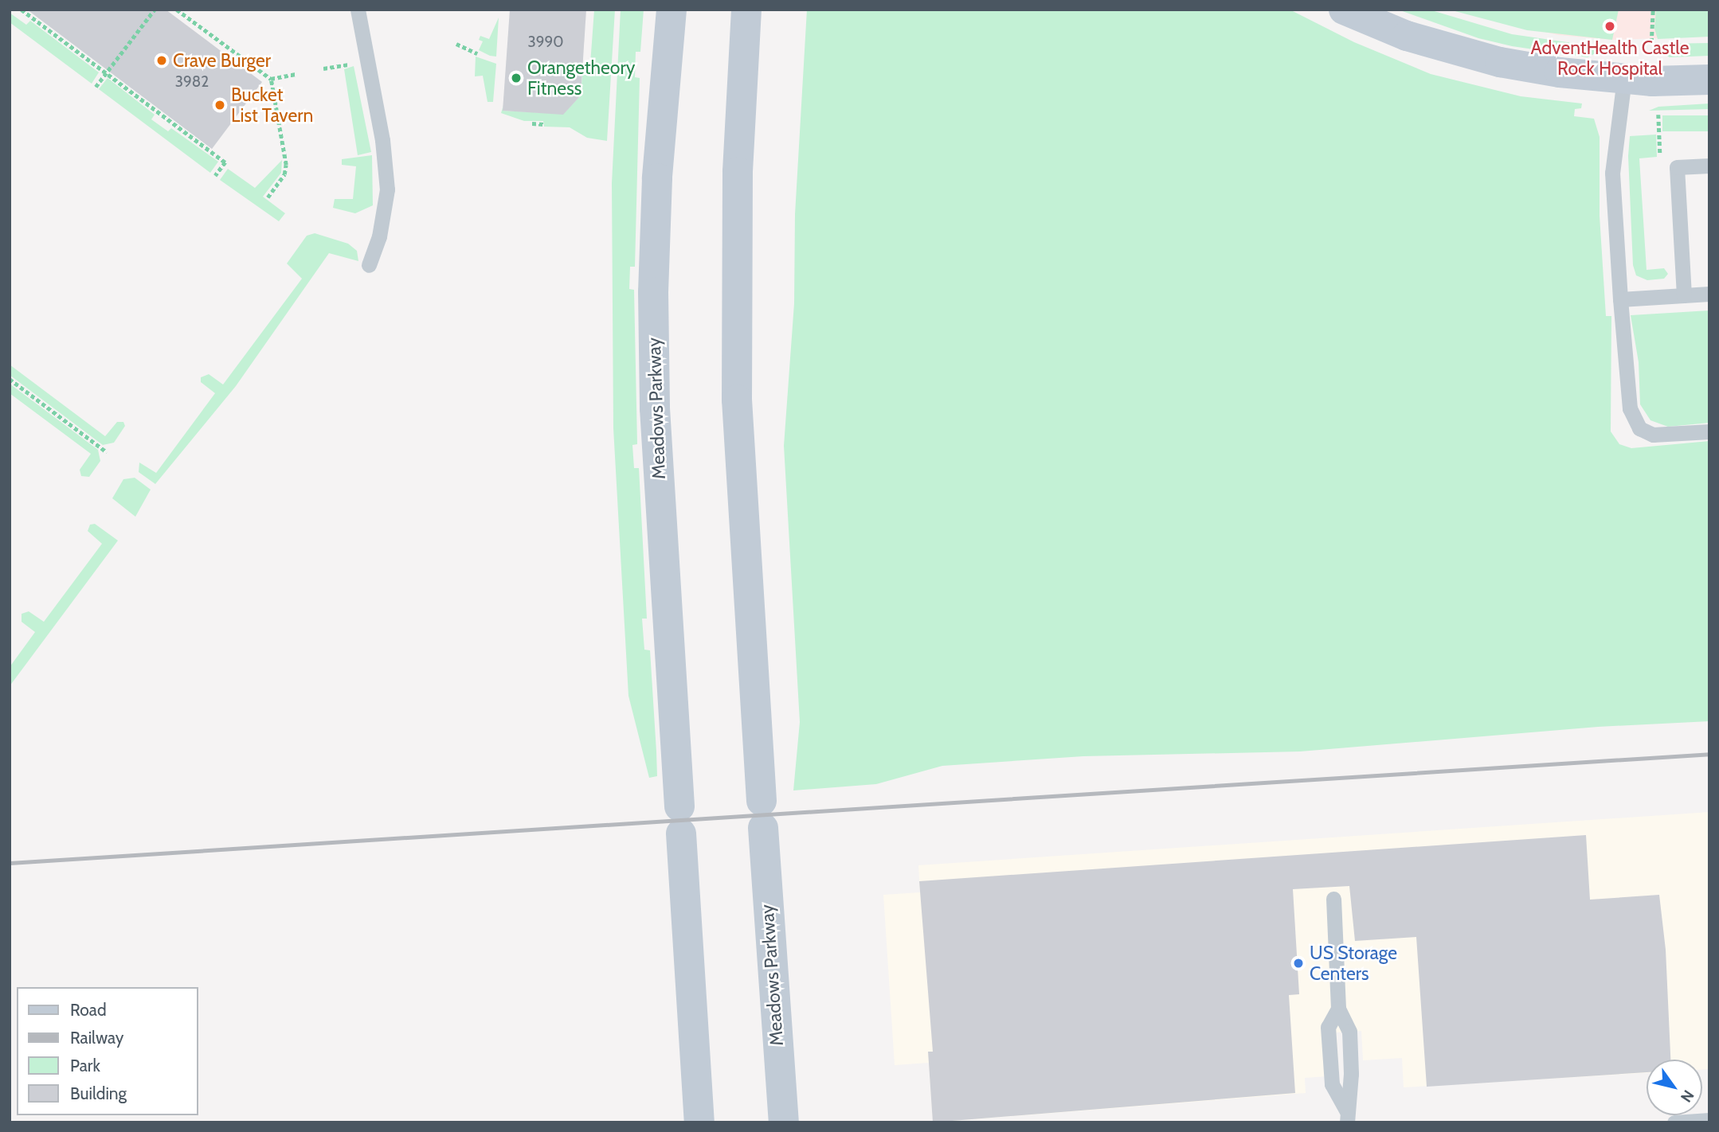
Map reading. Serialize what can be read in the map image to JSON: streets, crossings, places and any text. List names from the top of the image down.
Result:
{
  "streets": {
    "main road": ["Meadows Parkway"]
  },
  "places": [
    "AdventHealth Castle Rock Hospital",
    "Crave Burger",
    "Orangetheory Fitness",
    "Bucket List Tavern",
    "US Storage Centers"
  ],
  "house_numbers": ["3990", "3982"],
  "legend": [
    "Road",
    "Railway",
    "Park",
    "Building"
  ],
  "north": "bottom right"
}
